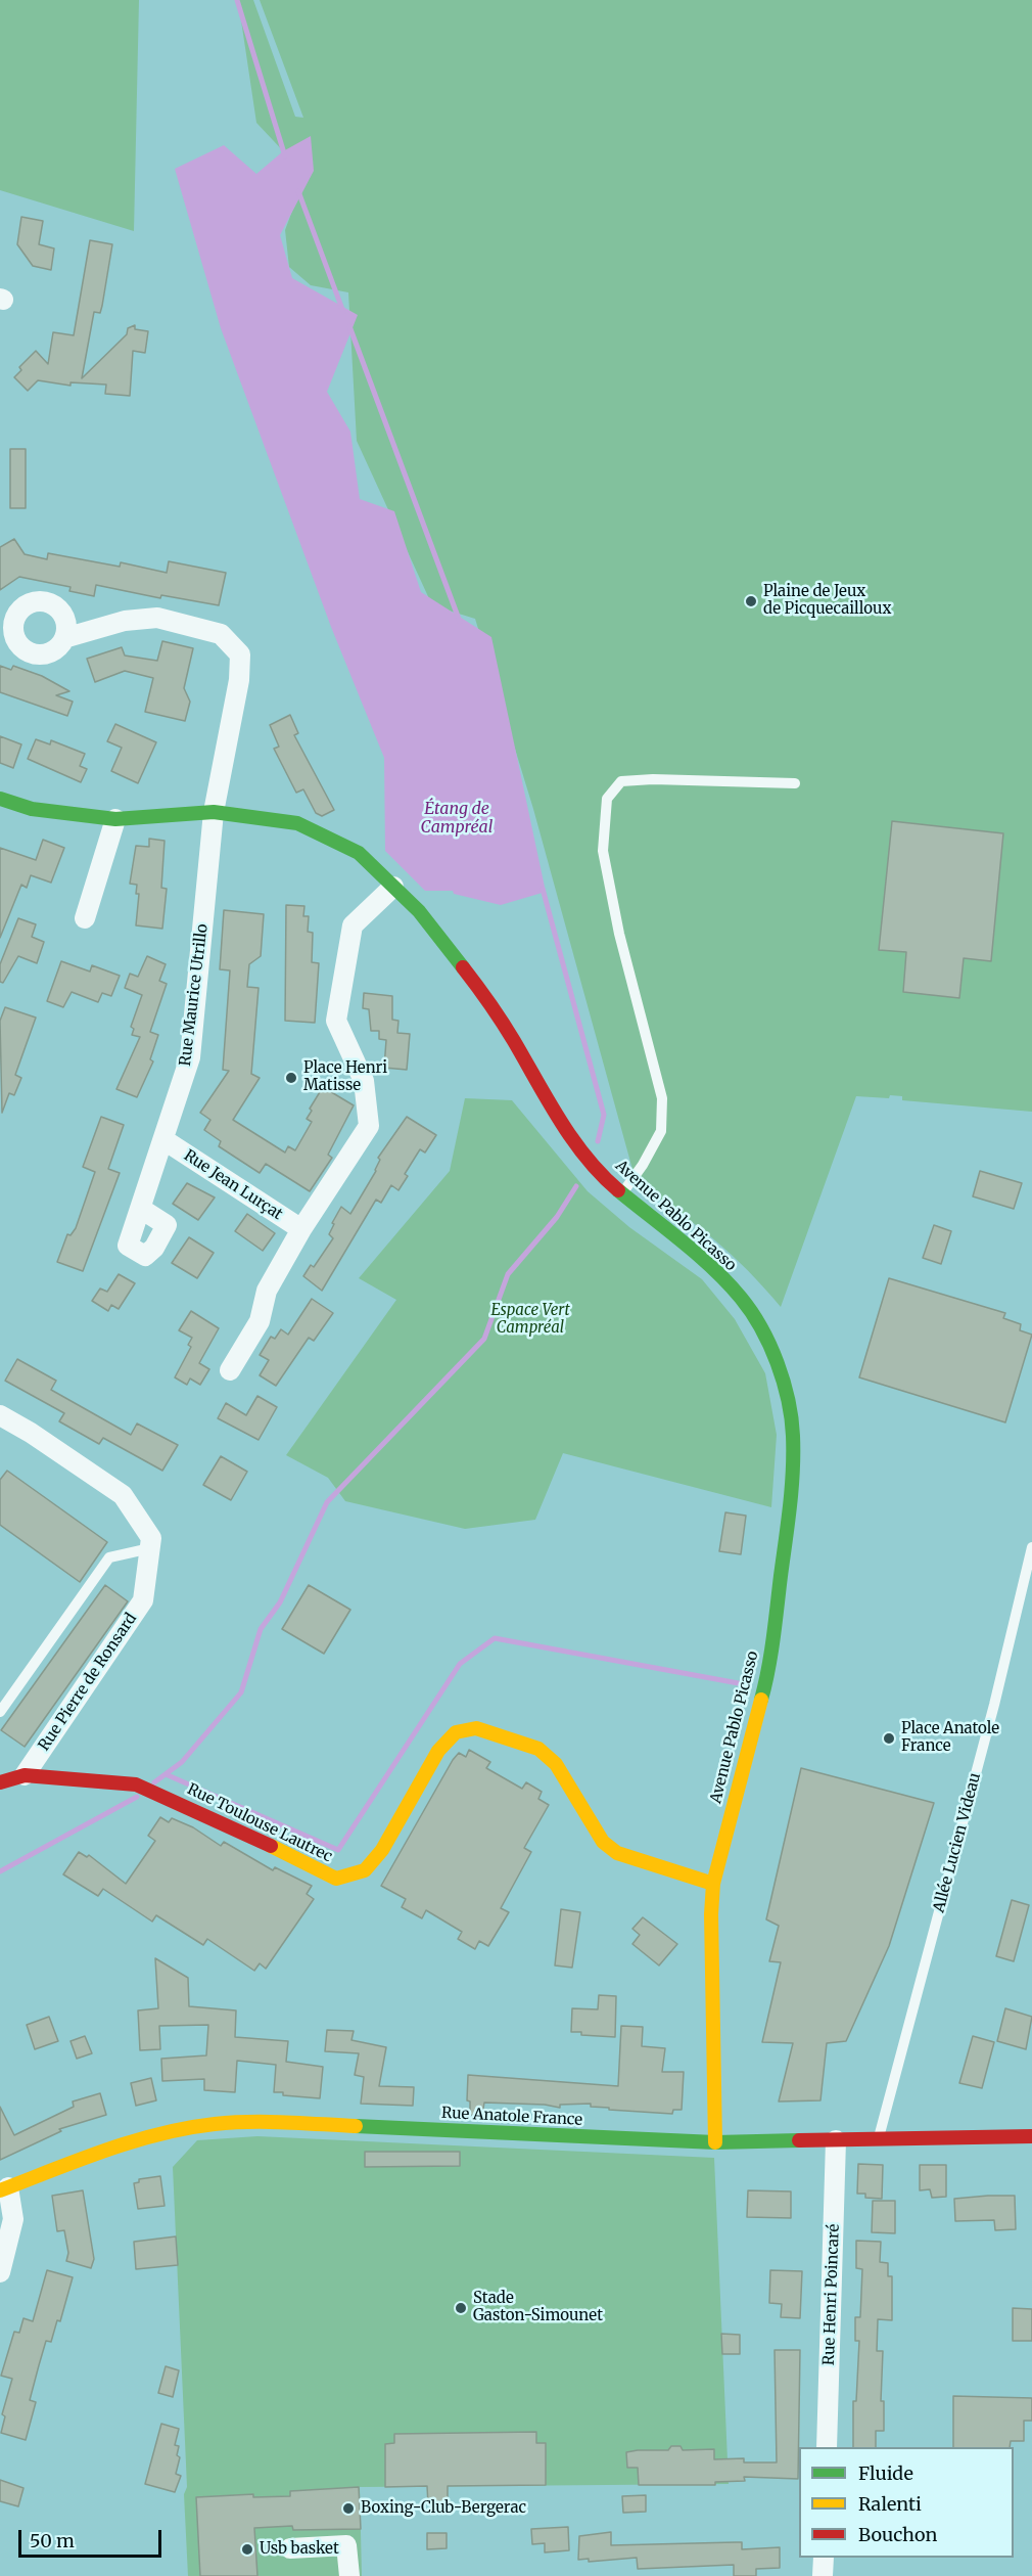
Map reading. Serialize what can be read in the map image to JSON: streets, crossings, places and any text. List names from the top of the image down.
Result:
{
  "streets": {
    "street": [
      "Rue Maurice Utrillo",
      "Rue Jean Lurçat",
      "Avenue Pablo Picasso",
      "Rue Pierre de Ronsard",
      "Rue Toulouse Lautrec",
      "Rue Anatole France",
      "Rue Henri Poincaré"
    ],
    "lane": ["Allée Lucien Videau"]
  },
  "crossings": [
    ["Rue Maurice Utrillo", "Rue Jean Lurçat"],
    ["Rue Maurice Utrillo", "Avenue Pablo Picasso"],
    ["Avenue Pablo Picasso", "Rue Toulouse Lautrec"],
    ["Avenue Pablo Picasso", "Rue Anatole France"],
    ["Rue Pierre de Ronsard", "Rue Toulouse Lautrec"],
    ["Allée Lucien Videau", "Rue Anatole France"],
    ["Rue Anatole France", "Rue Henri Poincaré"]
  ],
  "water": ["Étang de Campréal"],
  "parks": ["Espace Vert Campréal"],
  "places": [
    "Plaine de Jeux de Picquecailloux",
    "Place Henri Matisse",
    "Place Anatole France",
    "Stade Gaston-Simounet",
    "Boxing-Club-Bergerac",
    "Usb basket"
  ],
  "legend": ["Fluide", "Ralenti", "Bouchon"],
  "scale_bar": "50 m"
}
